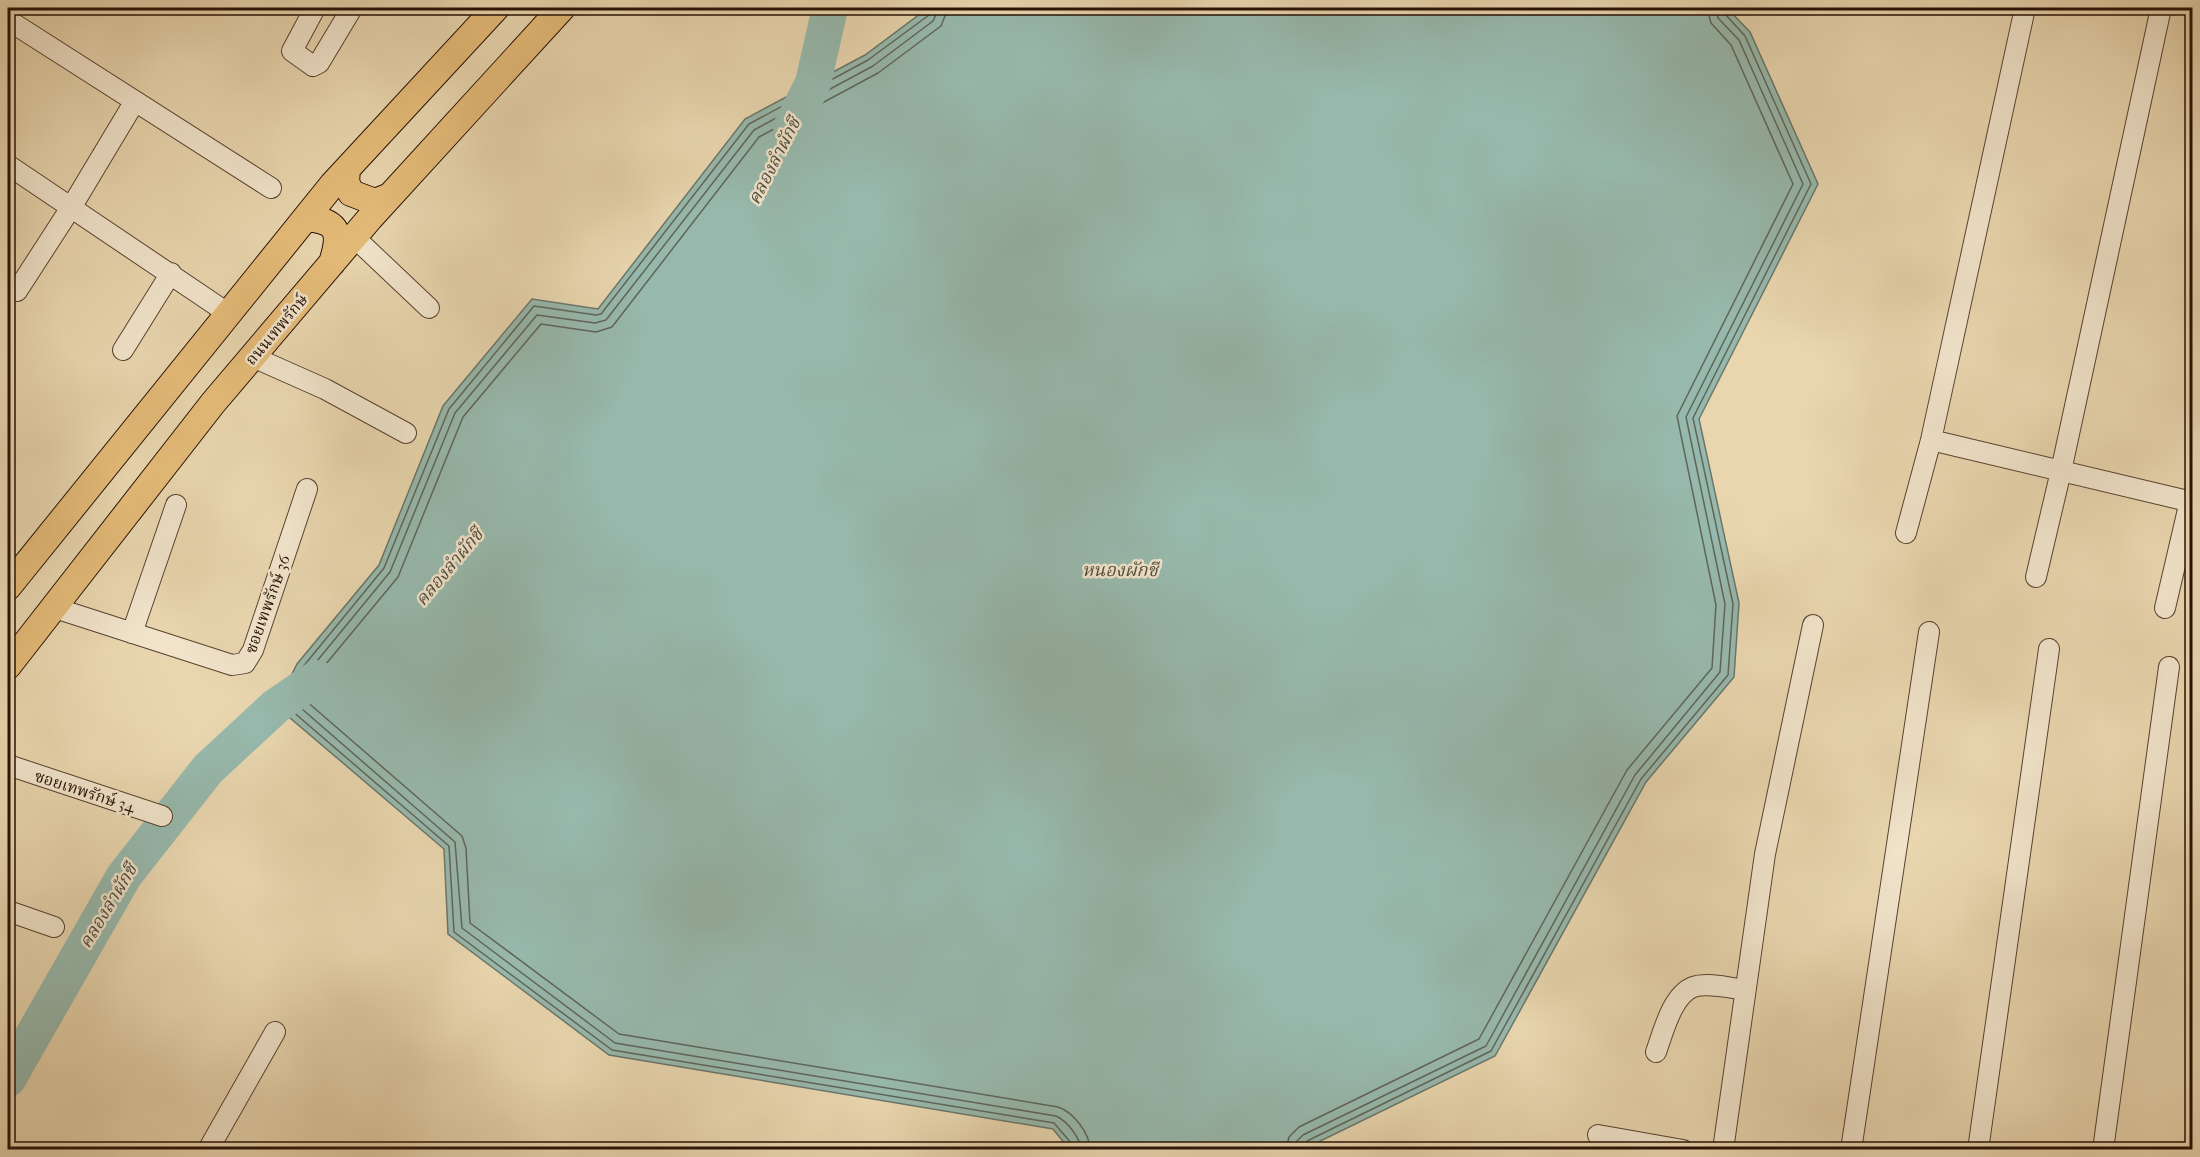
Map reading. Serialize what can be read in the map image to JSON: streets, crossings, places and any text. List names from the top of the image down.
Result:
{
  "streets": {
    "main road": ["ถนนเทพรักษ์"],
    "street": ["ซอยเทพรักษ์ 36", "ซอยเทพรักษ์ 34"]
  },
  "crossings": [
    ["ถนนเทพรักษ์", "ซอยเทพรักษ์ 36"]
  ],
  "water": ["คลองลำผักชี", "หนองผักชี"]
}
